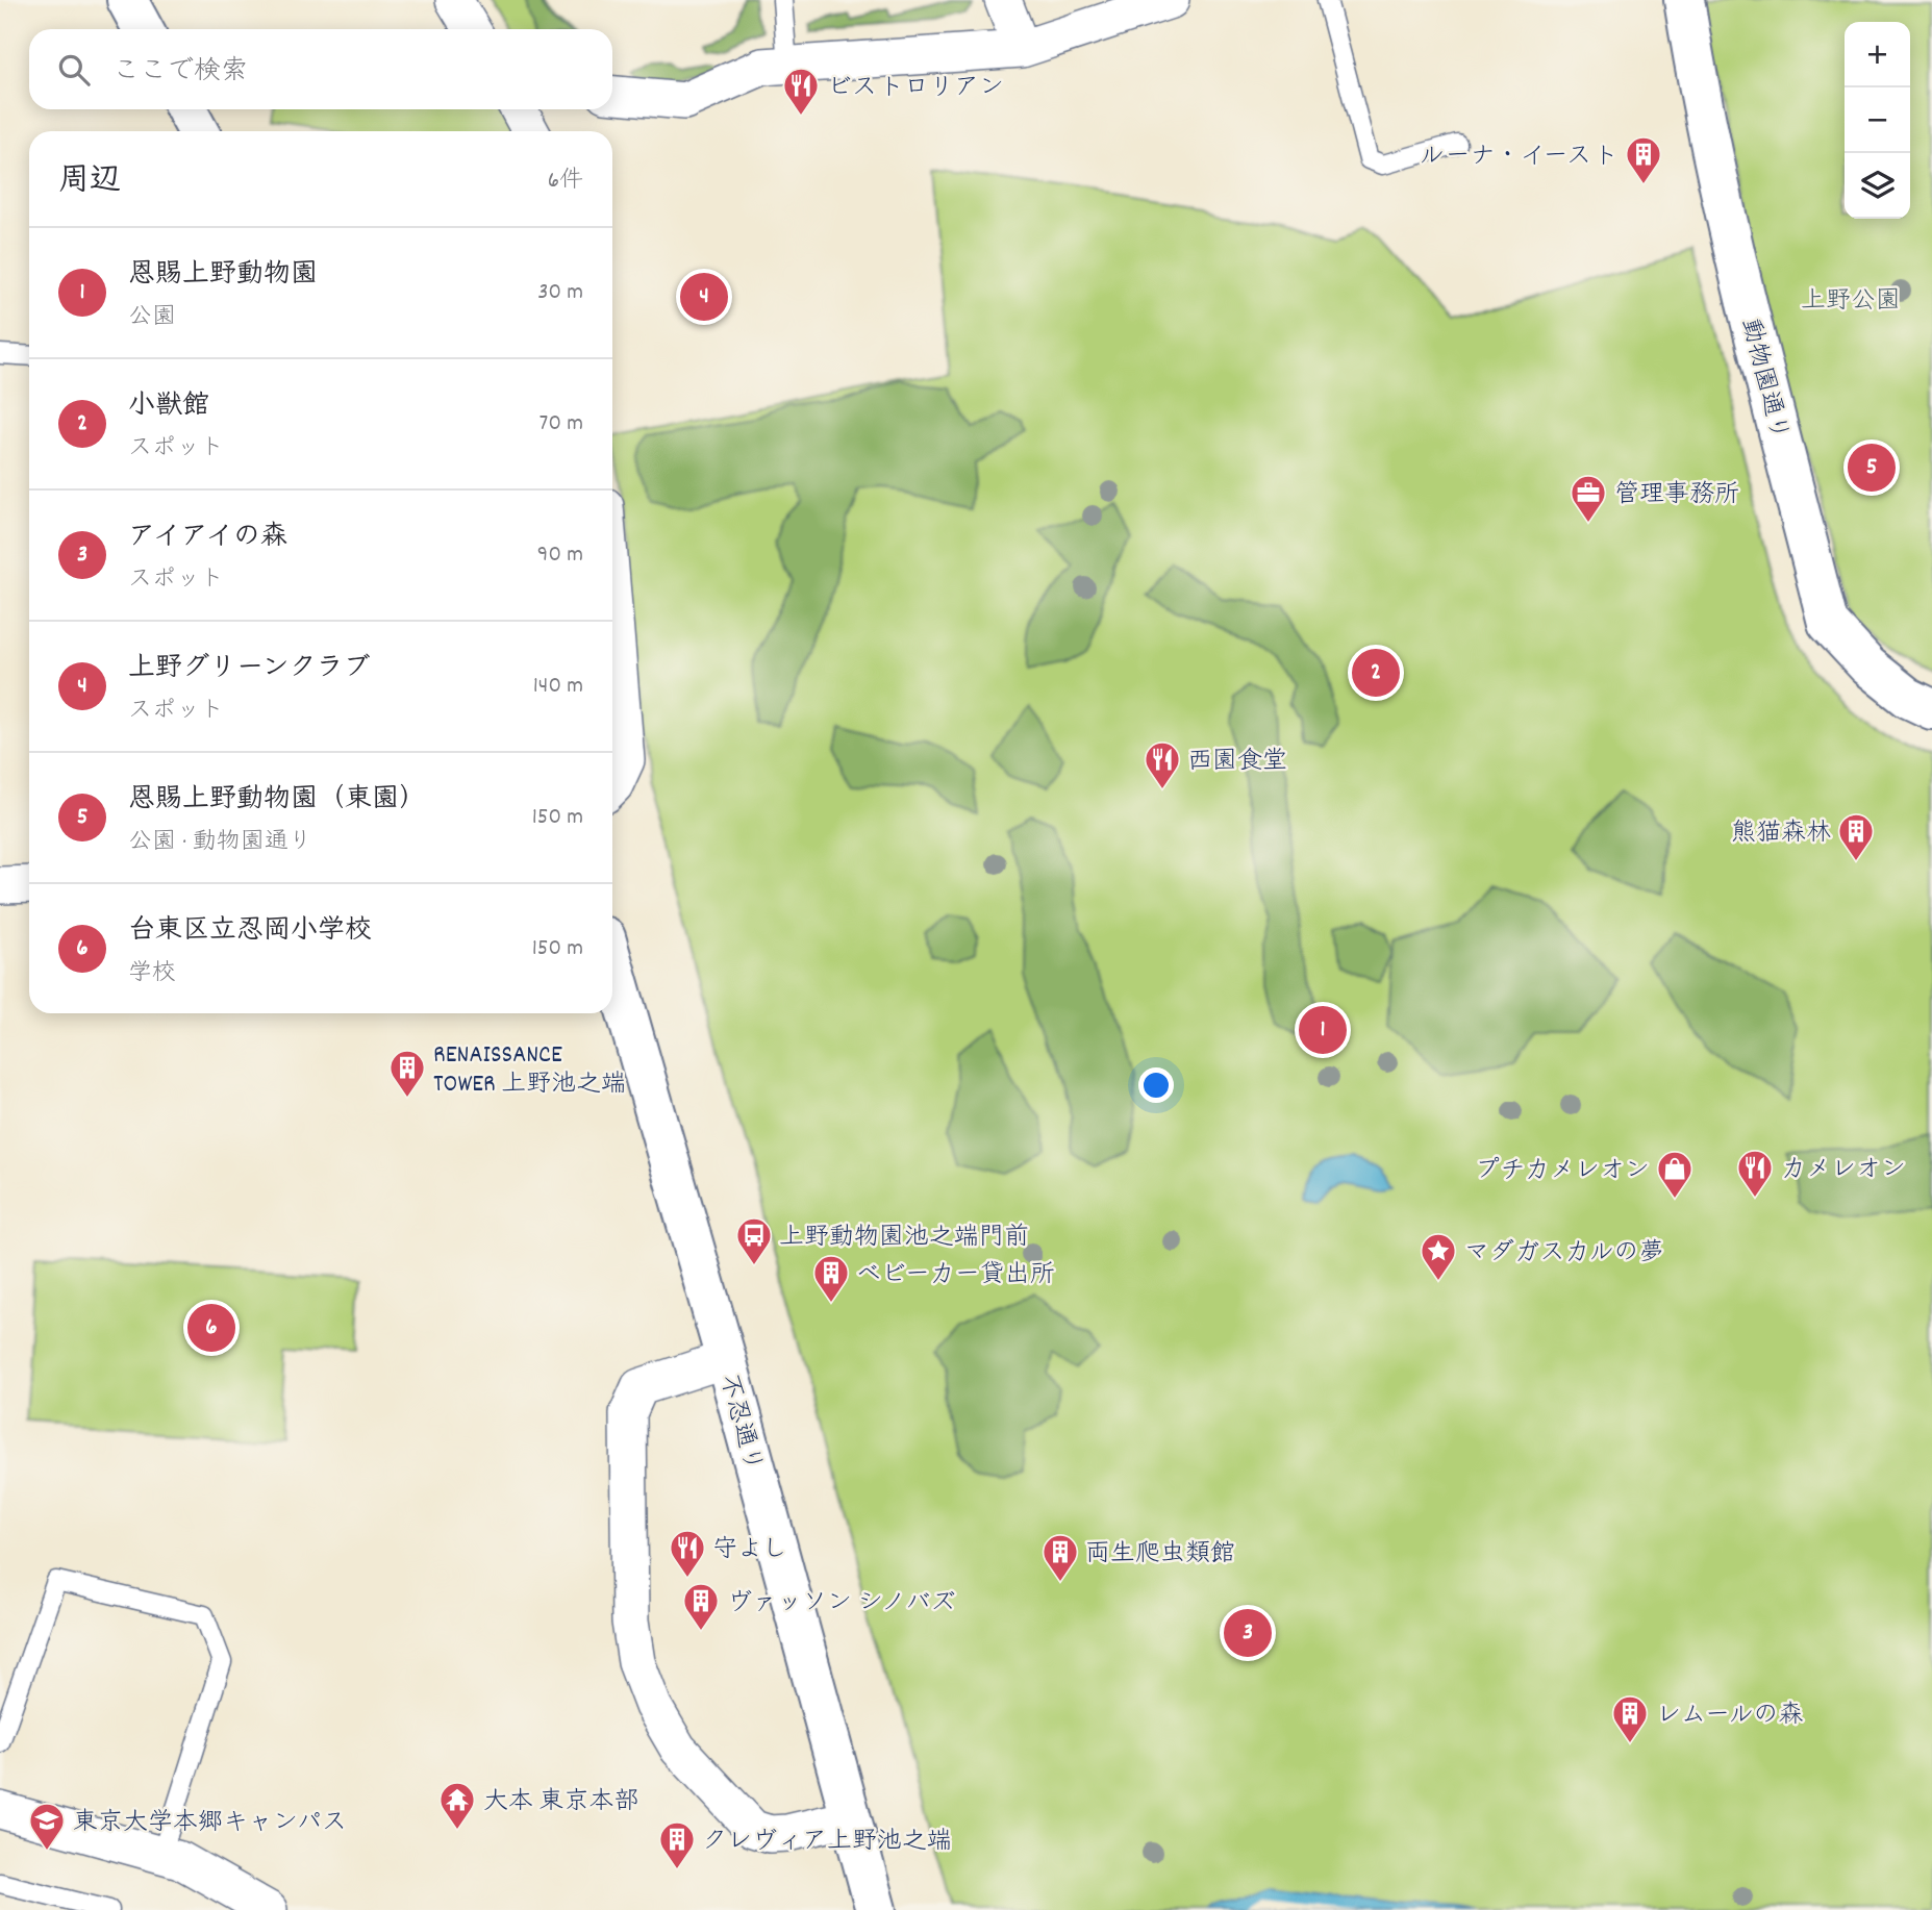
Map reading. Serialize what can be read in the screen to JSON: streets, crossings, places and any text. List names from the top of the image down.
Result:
{
  "streets": {
    "main road": ["動物園通り", "不忍通り"]
  },
  "parks": ["上野公園"],
  "places": {
    "restaurant": [
      "ビストロリアン",
      "西園食堂",
      "カメレオン",
      "守よし"
    ],
    "building": [
      "ルーナ・イースト",
      "熊猫森林",
      "RENAISSANCE TOWER 上野池之端",
      "ベビーカー貸出所",
      "両生爬虫類館",
      "ヴァッソン シノバズ",
      "レムールの森",
      "クレヴィア上野池之端"
    ],
    "office": ["管理事務所"],
    "shop": ["プチカメレオン"],
    "bus stop": ["上野動物園池之端門前"],
    "place": ["マダガスカルの夢"],
    "temple": ["大本 東京本部"],
    "school or university": ["東京大学本郷キャンパス"]
  },
  "page": {
    "map_buttons": ["+", "−"],
    "search": "ここで検索",
    "heading": ["周辺", "6件"],
    "list": [
      {
        "mark": "1",
        "name": "恩賜上野動物園",
        "note": "公園",
        "value": "30 m"
      },
      {
        "mark": "2",
        "name": "小獣館",
        "note": "スポット",
        "value": "70 m"
      },
      {
        "mark": "3",
        "name": "アイアイの森",
        "note": "スポット",
        "value": "90 m"
      },
      {
        "mark": "4",
        "name": "上野グリーンクラブ",
        "note": "スポット",
        "value": "140 m"
      },
      {
        "mark": "5",
        "name": "恩賜上野動物園（東園）",
        "note": "公園 · 動物園通り",
        "value": "150 m"
      },
      {
        "mark": "6",
        "name": "台東区立忍岡小学校",
        "note": "学校",
        "value": "150 m"
      }
    ],
    "pins": [
      "4",
      "5",
      "2",
      "1",
      "6",
      "3"
    ]
  }
}
